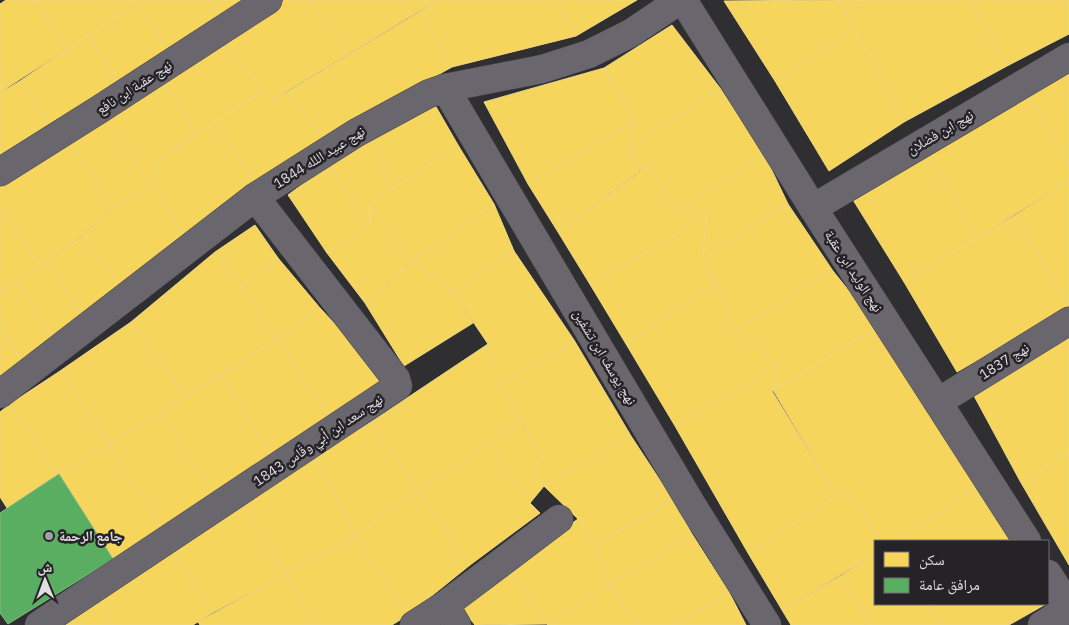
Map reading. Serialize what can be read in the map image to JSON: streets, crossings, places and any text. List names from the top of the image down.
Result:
{
  "streets": {
    "street": [
      "نهج عقبة ابن نافع",
      "نهج ابن فضلان",
      "نهج عبيد اللله 1844",
      "نهج الوليد ابن عقبة",
      "نهج يوسف ابن تشفين",
      "نهج 1837",
      "نهج سعد ابن أبي وقّاس 1843"
    ]
  },
  "crossings": [
    ["نهج ابن فضلان", "نهج الوليد ابن عقبة"],
    ["نهج عبيد اللله 1844", "نهج الوليد ابن عقبة"],
    ["نهج عبيد اللله 1844", "نهج يوسف ابن تشفين"],
    ["نهج عبيد اللله 1844", "نهج سعد ابن أبي وقّاس 1843"],
    ["نهج الوليد ابن عقبة", "نهج 1837"]
  ],
  "places": ["جامع الرحمة"],
  "legend": ["سكن", "مرافق عامة"],
  "north": "top"
}
